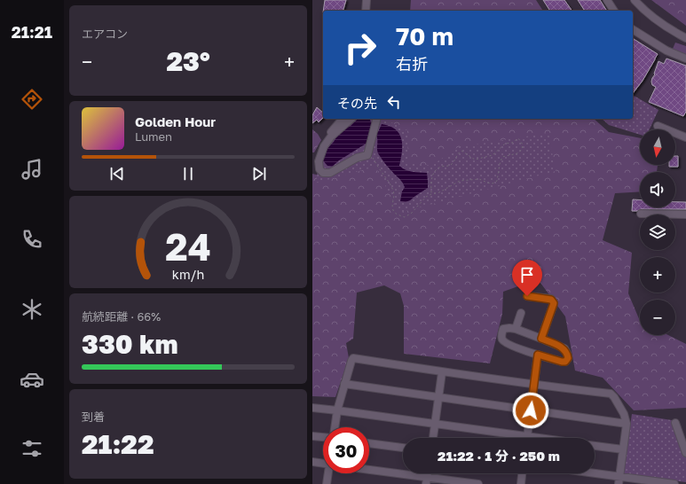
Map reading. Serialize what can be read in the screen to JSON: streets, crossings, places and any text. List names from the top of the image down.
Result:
{
  "north": "bottom",
  "page": {
    "tabs": "21:21",
    "tile": [
      "エアコン",
      ["航続距離 · 66%", "330 km"],
      ["到着", "21:22"]
    ],
    "turn": ["70 m", "右折"],
    "heat": ["−", "23°", "+"],
    "then": "その先",
    "song": ["Golden Hour", "Lumen"],
    "map_buttons": ["+", "−"],
    "limit": "30",
    "trip": "21:22 · 1 分 · 250 m",
    "gauge": ["24", "km/h"]
  }
}
